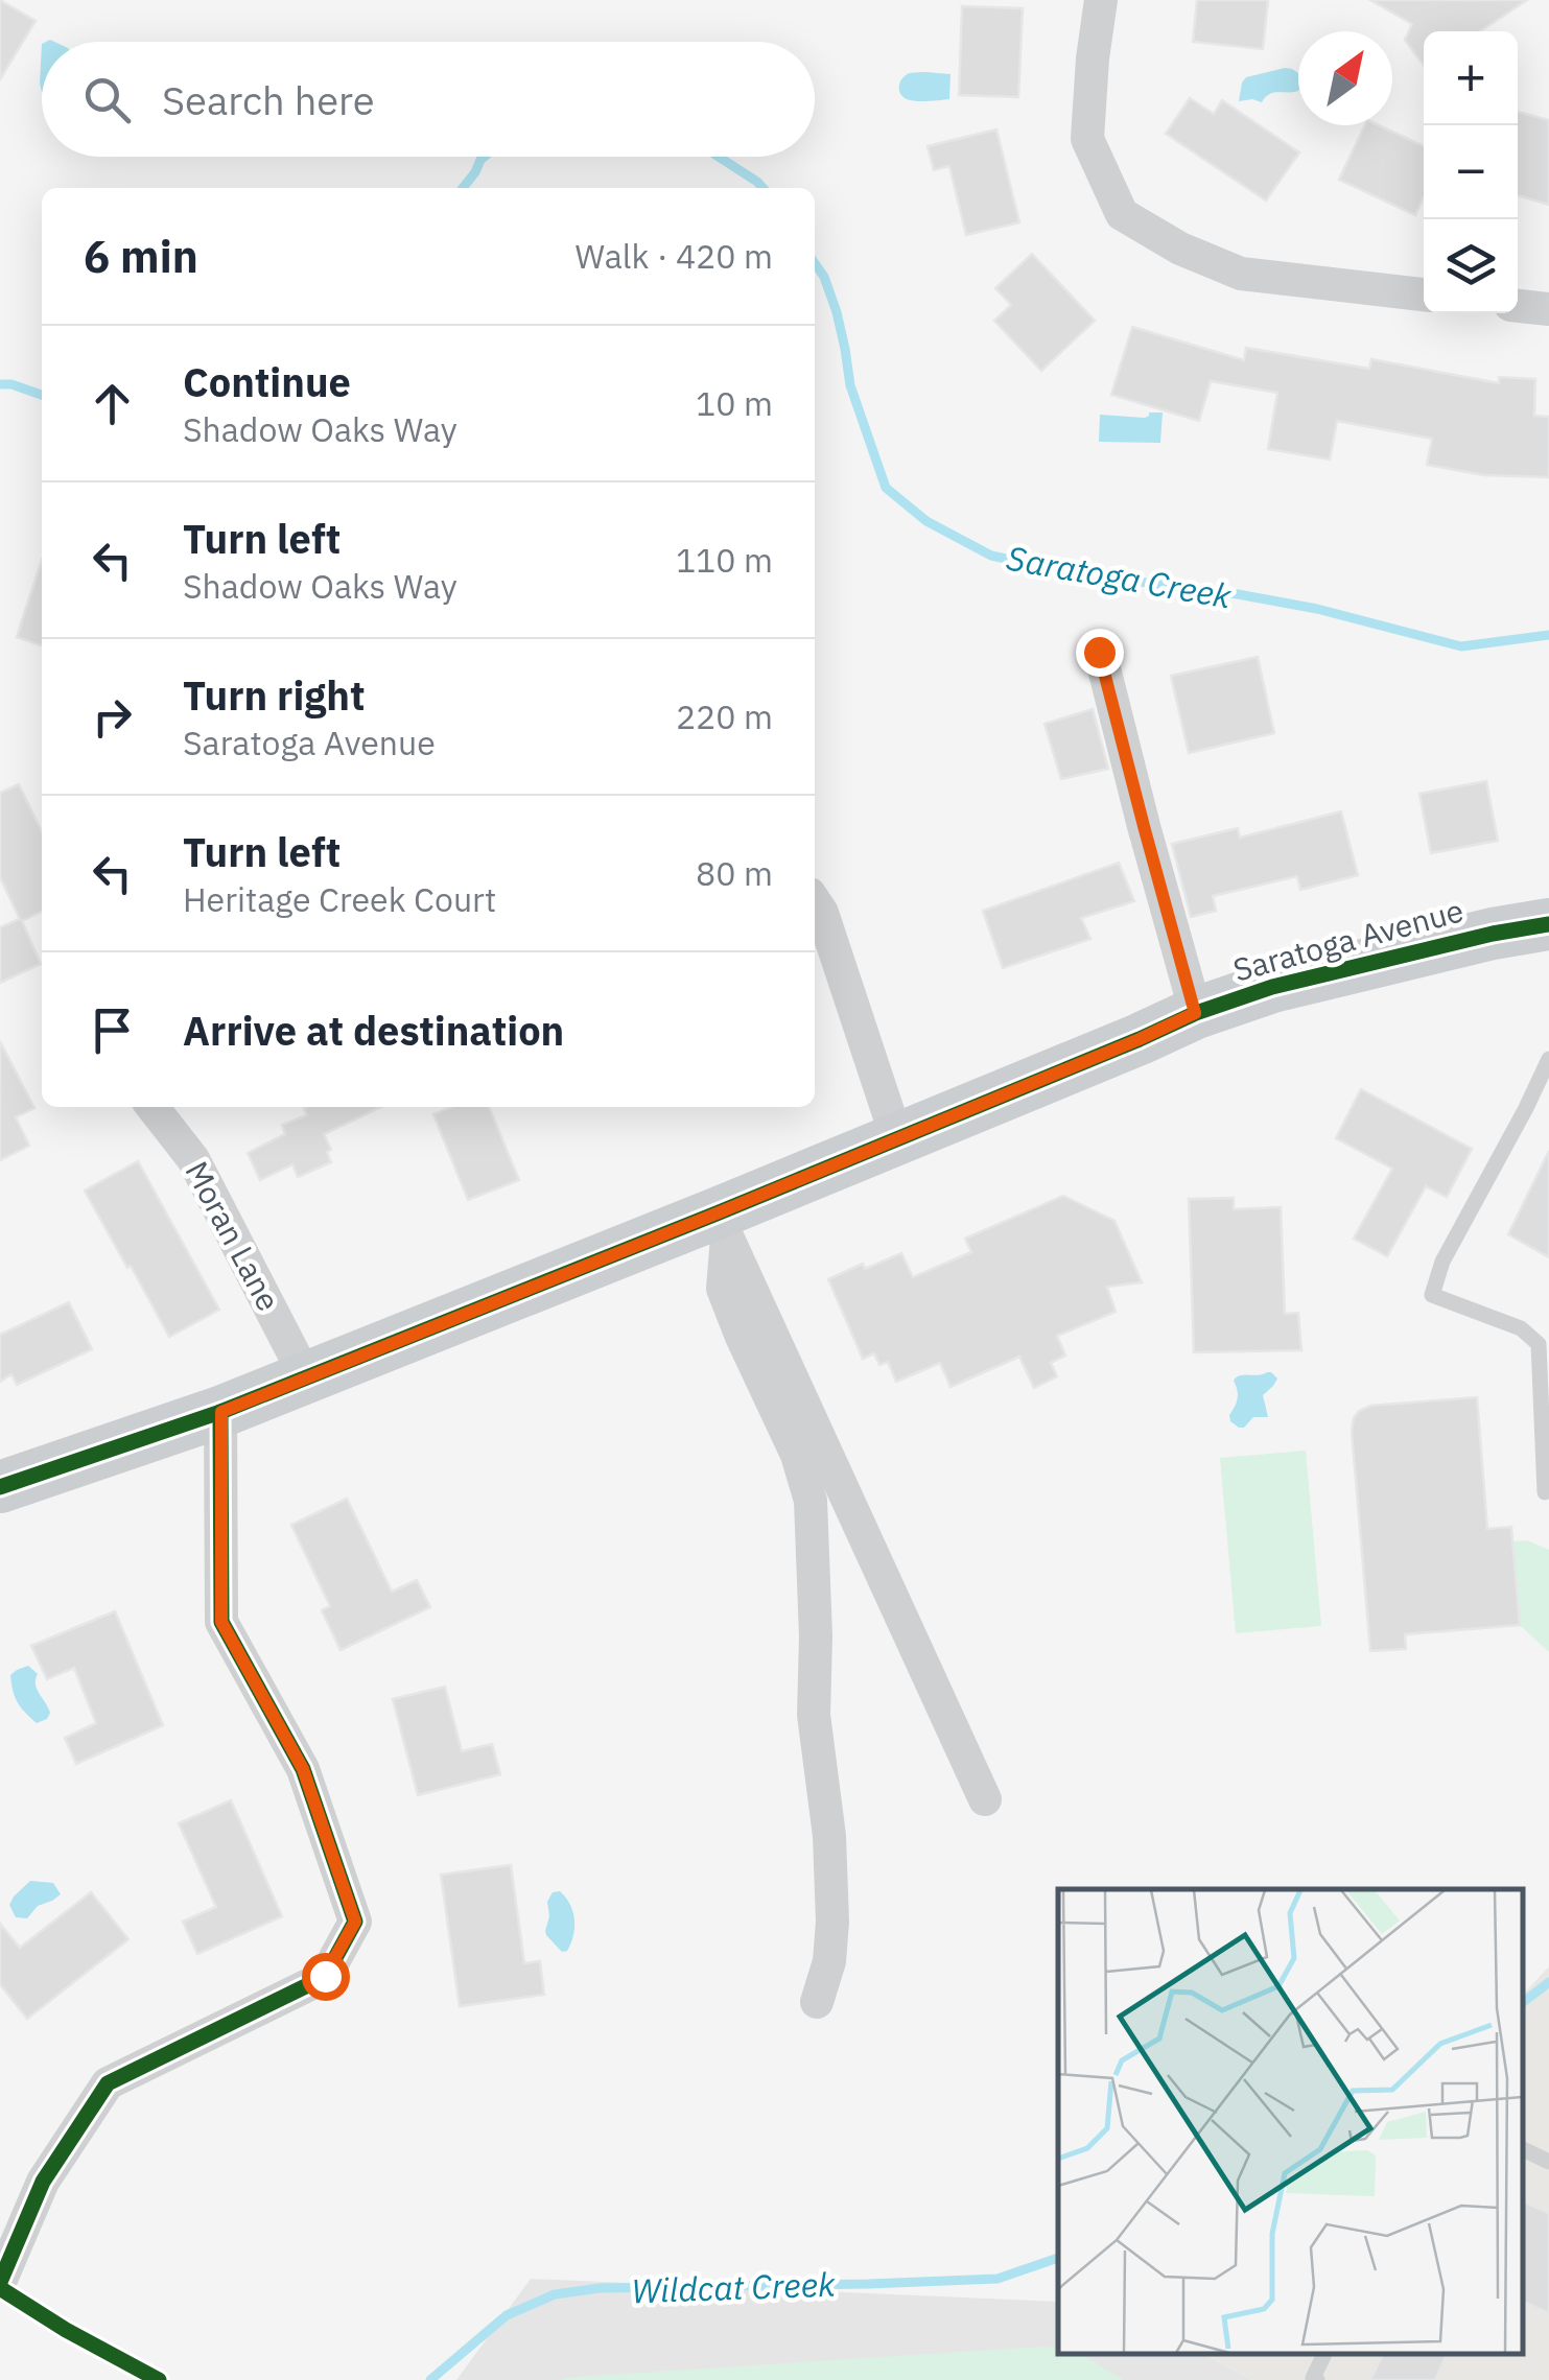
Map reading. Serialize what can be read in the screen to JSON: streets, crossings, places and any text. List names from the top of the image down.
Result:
{
  "streets": {
    "main road": ["Saratoga Avenue"],
    "street": ["Moran Lane"]
  },
  "crossings": [
    ["Saratoga Avenue", "Moran Lane"]
  ],
  "water": ["Saratoga Creek", "Wildcat Creek"],
  "north": "top right",
  "page": {
    "map_buttons": ["+", "−"],
    "search": "Search here",
    "heading": ["6 min", "Walk · 420 m"],
    "list": [
      ["Continue", "Shadow Oaks Way", "10 m"],
      ["Turn left", "Shadow Oaks Way", "110 m"],
      ["Turn right", "Saratoga Avenue", "220 m"],
      ["Turn left", "Heritage Creek Court", "80 m"],
      "Arrive at destination"
    ]
  }
}
